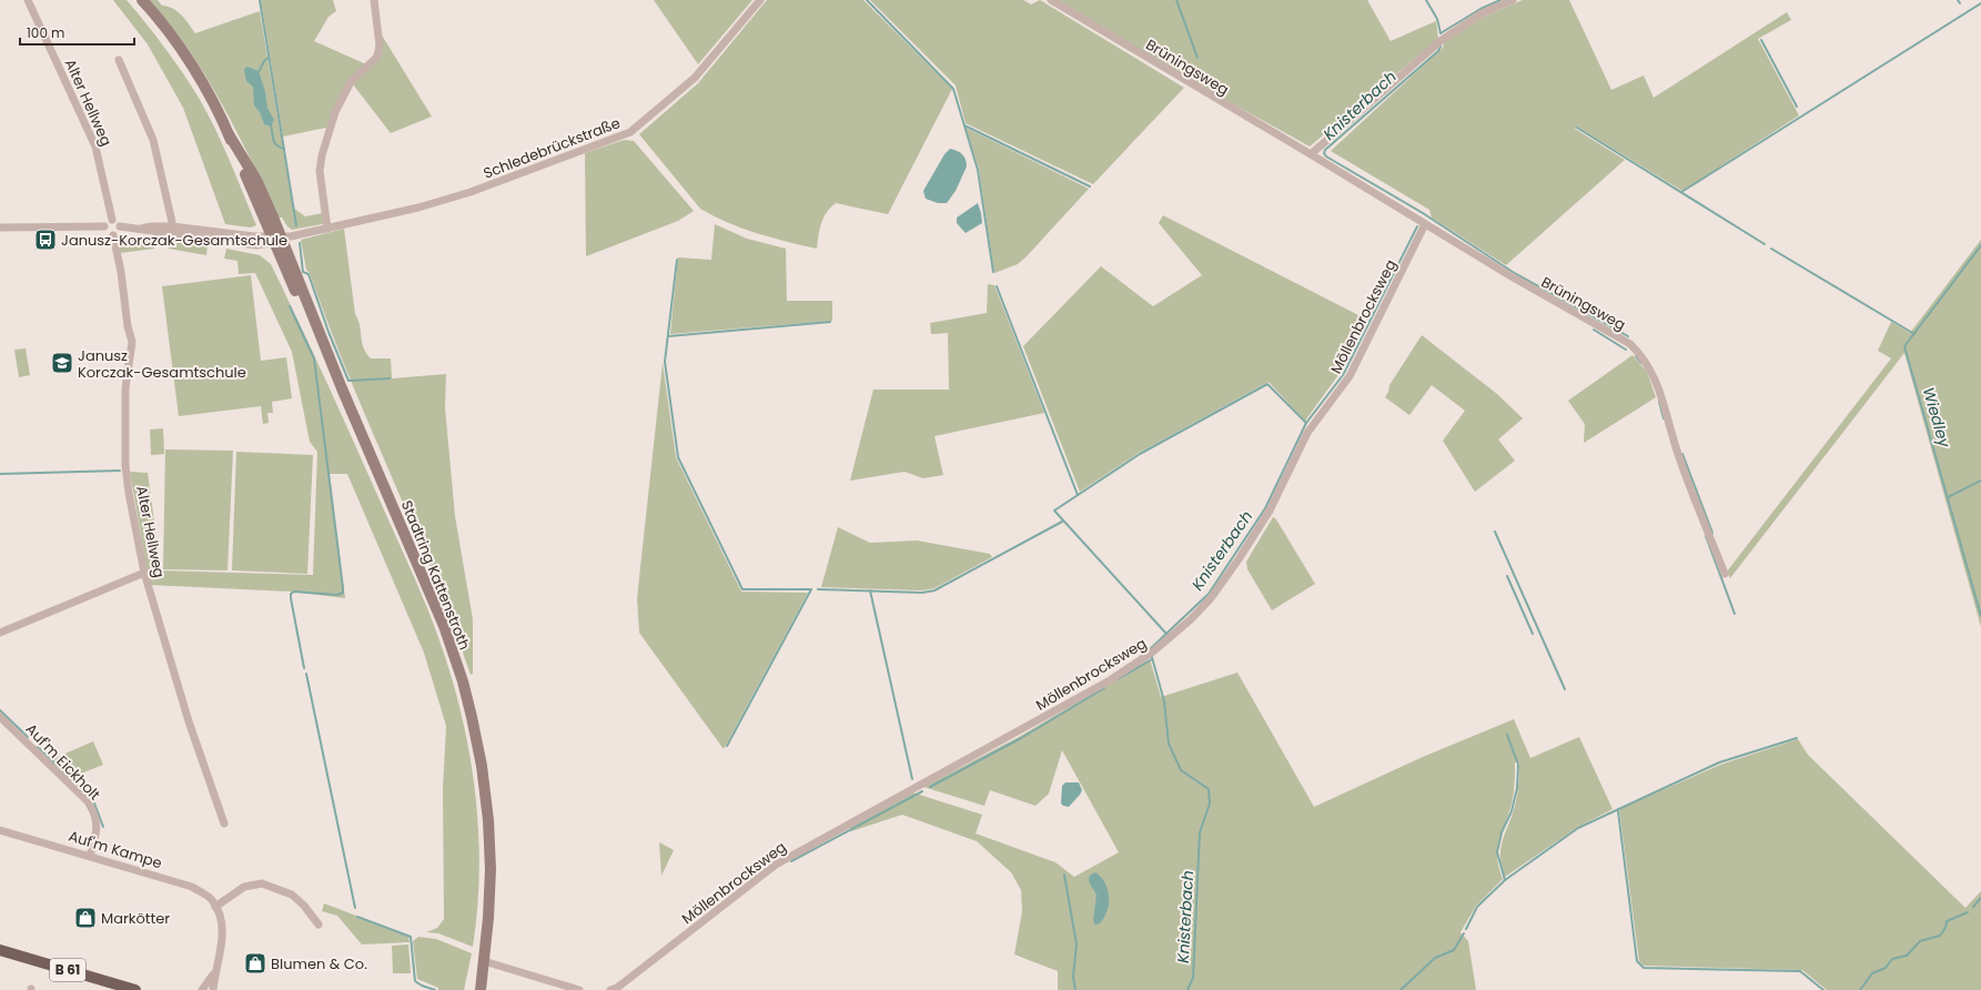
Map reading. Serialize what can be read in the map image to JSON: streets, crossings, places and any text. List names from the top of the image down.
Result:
{
  "streets": {
    "main road": ["Stadtring Kattenstroth", "B 61"],
    "street": [
      "Brüningsweg",
      "Alter Hellweg",
      "Schledebrückstraße",
      "Möllenbrocksweg",
      "Auf'm Eickholt",
      "Auf'm Kampe"
    ]
  },
  "crossings": [
    ["Brüningsweg", "Möllenbrocksweg"],
    ["Alter Hellweg", "Schledebrückstraße"],
    ["Schledebrückstraße", "Stadtring Kattenstroth"],
    ["Auf'm Eickholt", "Auf'm Kampe"]
  ],
  "water": ["Knisterbach", "Wiedley"],
  "places": {
    "bus stop": ["Janusz-Korczak-Gesamtschule"],
    "school or university": ["Janusz Korczak-Gesamtschule"],
    "shop": ["Markötter", "Blumen & Co."]
  },
  "scale_bar": "100 m"
}
